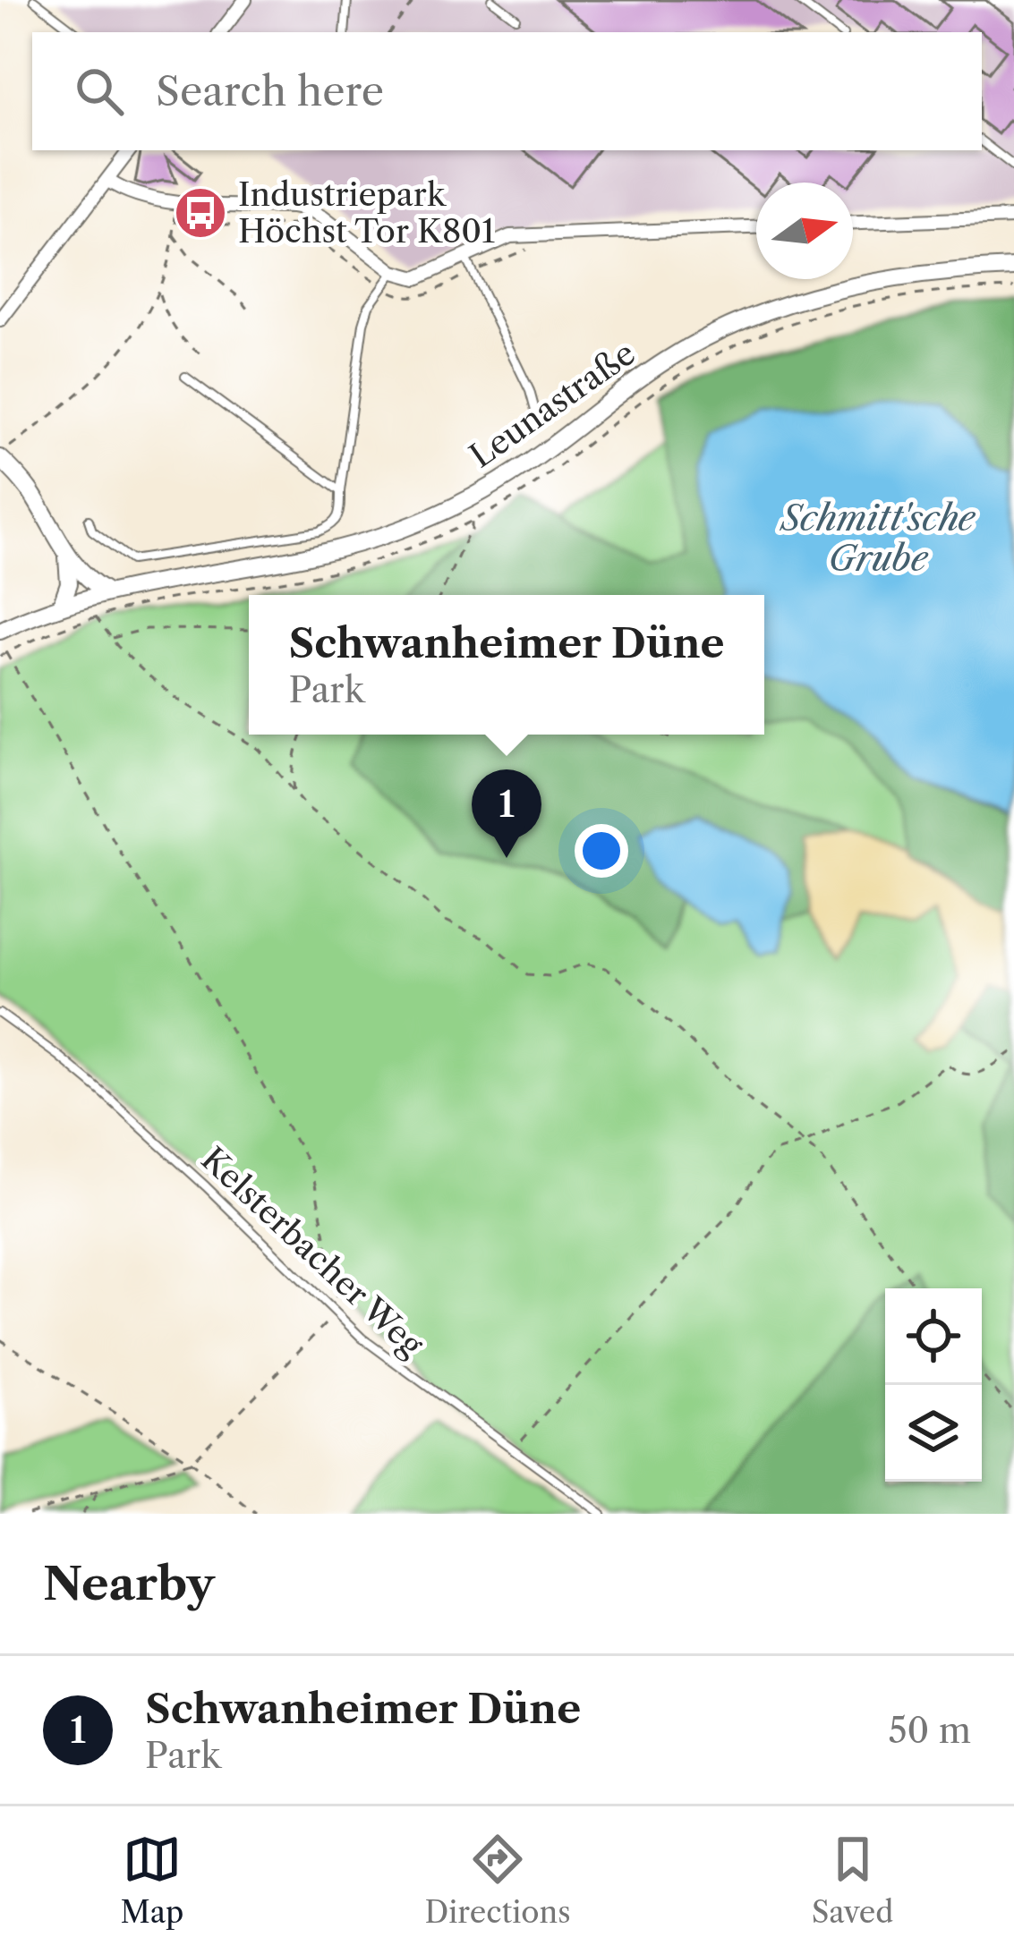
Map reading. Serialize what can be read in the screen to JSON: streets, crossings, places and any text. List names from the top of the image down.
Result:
{
  "streets": {
    "main road": ["Leunastraße"],
    "lane": ["Kelsterbacher Weg"]
  },
  "water": ["Schmitt'sche Grube"],
  "places": {
    "bus stop": ["Industriepark Höchst Tor K801"]
  },
  "north": "right",
  "page": {
    "search": "Search here",
    "popup": ["Schwanheimer Düne", "Park"],
    "pins": "1",
    "heading": "Nearby",
    "list": [
      {
        "mark": "1",
        "name": "Schwanheimer Düne",
        "note": "Park",
        "value": "50 m"
      }
    ],
    "nav": ["Map", "Directions", "Saved"]
  }
}
